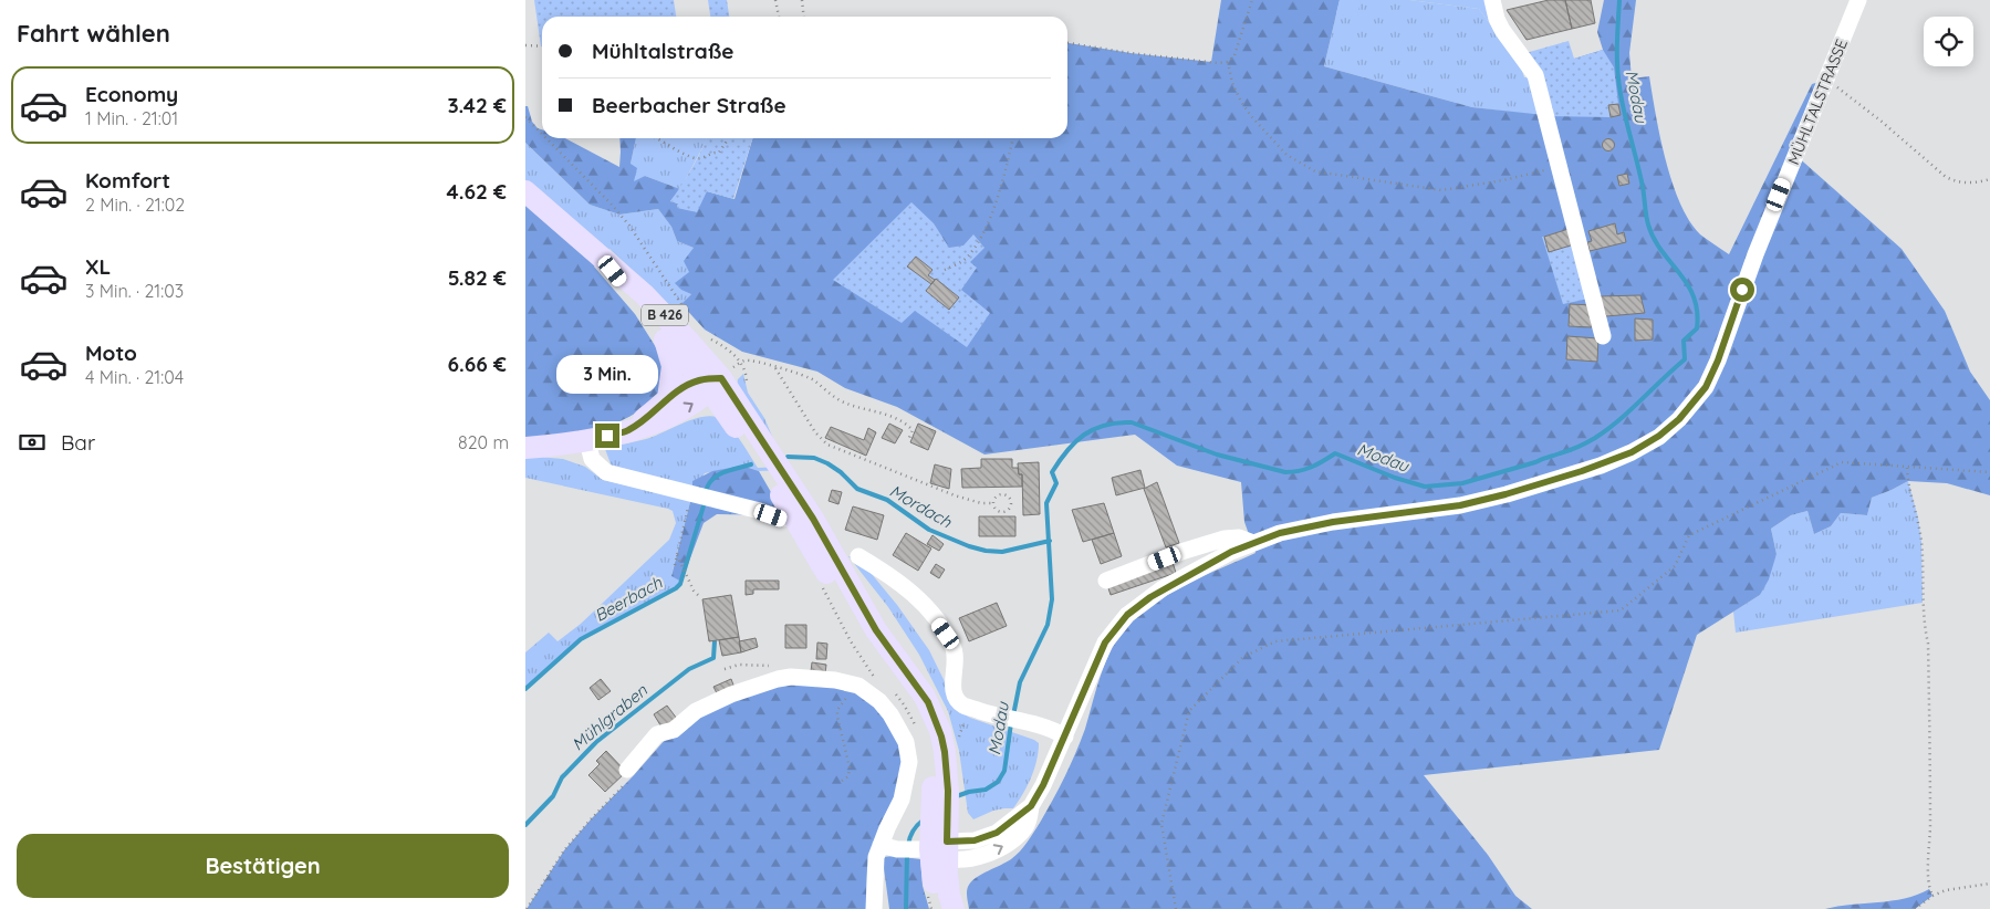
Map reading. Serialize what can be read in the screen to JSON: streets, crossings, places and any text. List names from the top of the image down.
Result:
{
  "streets": {
    "main road": ["B 426"],
    "street": ["MÜHLTALSTRASSE"]
  },
  "crossings": [
    ["MÜHLTALSTRASSE", "B 426"]
  ],
  "water": [
    "Modau",
    "Mordach",
    "Beerbach",
    "Mühlgraben"
  ],
  "page": {
    "heading": "Fahrt wählen",
    "banner": ["Mühltalstraße", "Beerbacher Straße"],
    "list": [
      {
        "name": "Economy",
        "note": "1 Min. · 21:01",
        "value": "3.42 €"
      },
      {
        "name": "Komfort",
        "note": "2 Min. · 21:02",
        "value": "4.62 €"
      },
      {
        "name": "XL",
        "note": "3 Min. · 21:03",
        "value": "5.82 €"
      },
      {
        "name": "Moto",
        "note": "4 Min. · 21:04",
        "value": "6.66 €"
      }
    ],
    "bubble": "3 Min.",
    "pay": ["Bar", "820 m"],
    "buttons": "Bestätigen"
  }
}
